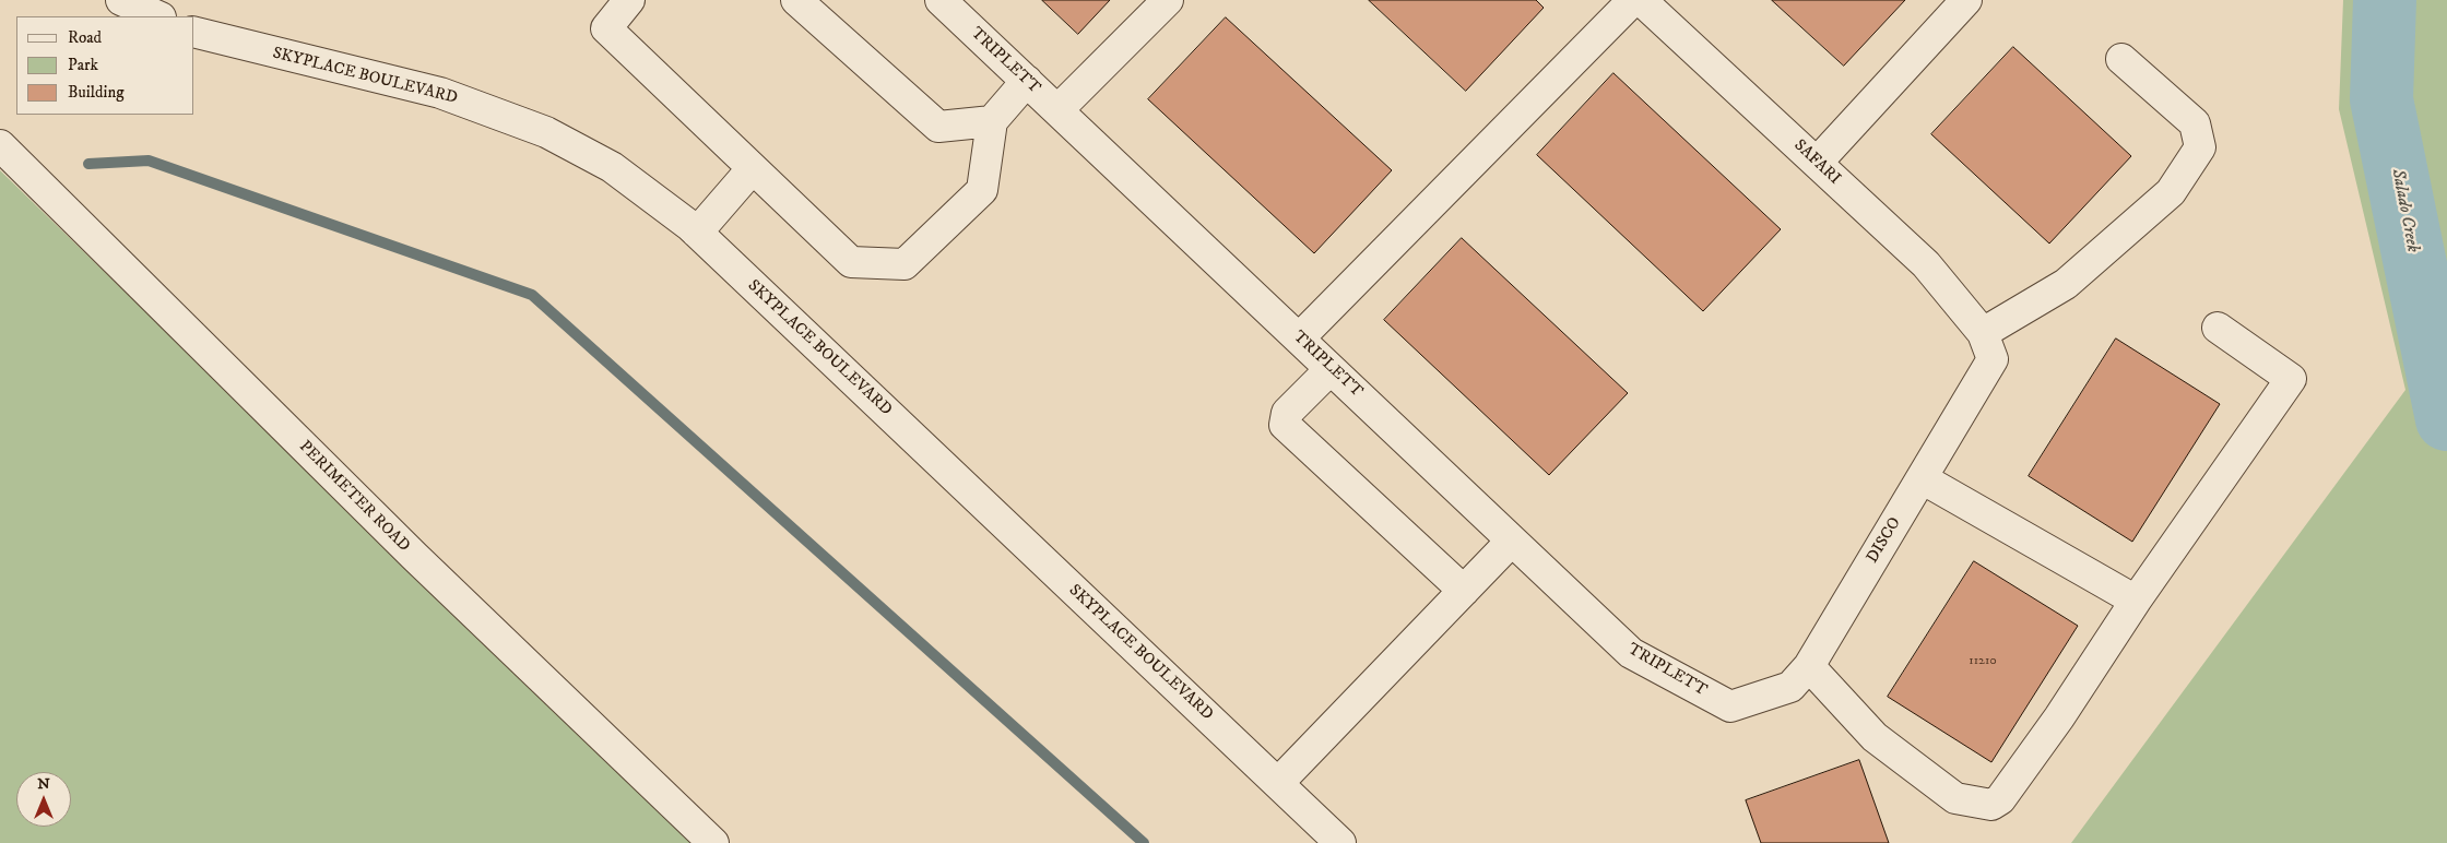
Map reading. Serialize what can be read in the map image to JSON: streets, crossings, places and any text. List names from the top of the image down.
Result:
{
  "streets": {
    "street": [
      "TRIPLETT",
      "SKYPLACE BOULEVARD",
      "SAFARI",
      "PERIMETER ROAD",
      "DISCO"
    ]
  },
  "crossings": [
    ["TRIPLETT", "DISCO"],
    ["SAFARI", "DISCO"]
  ],
  "water": ["Salado Creek"],
  "house_numbers": ["11210"],
  "legend": ["Road", "Park", "Building"],
  "north": "top"
}
